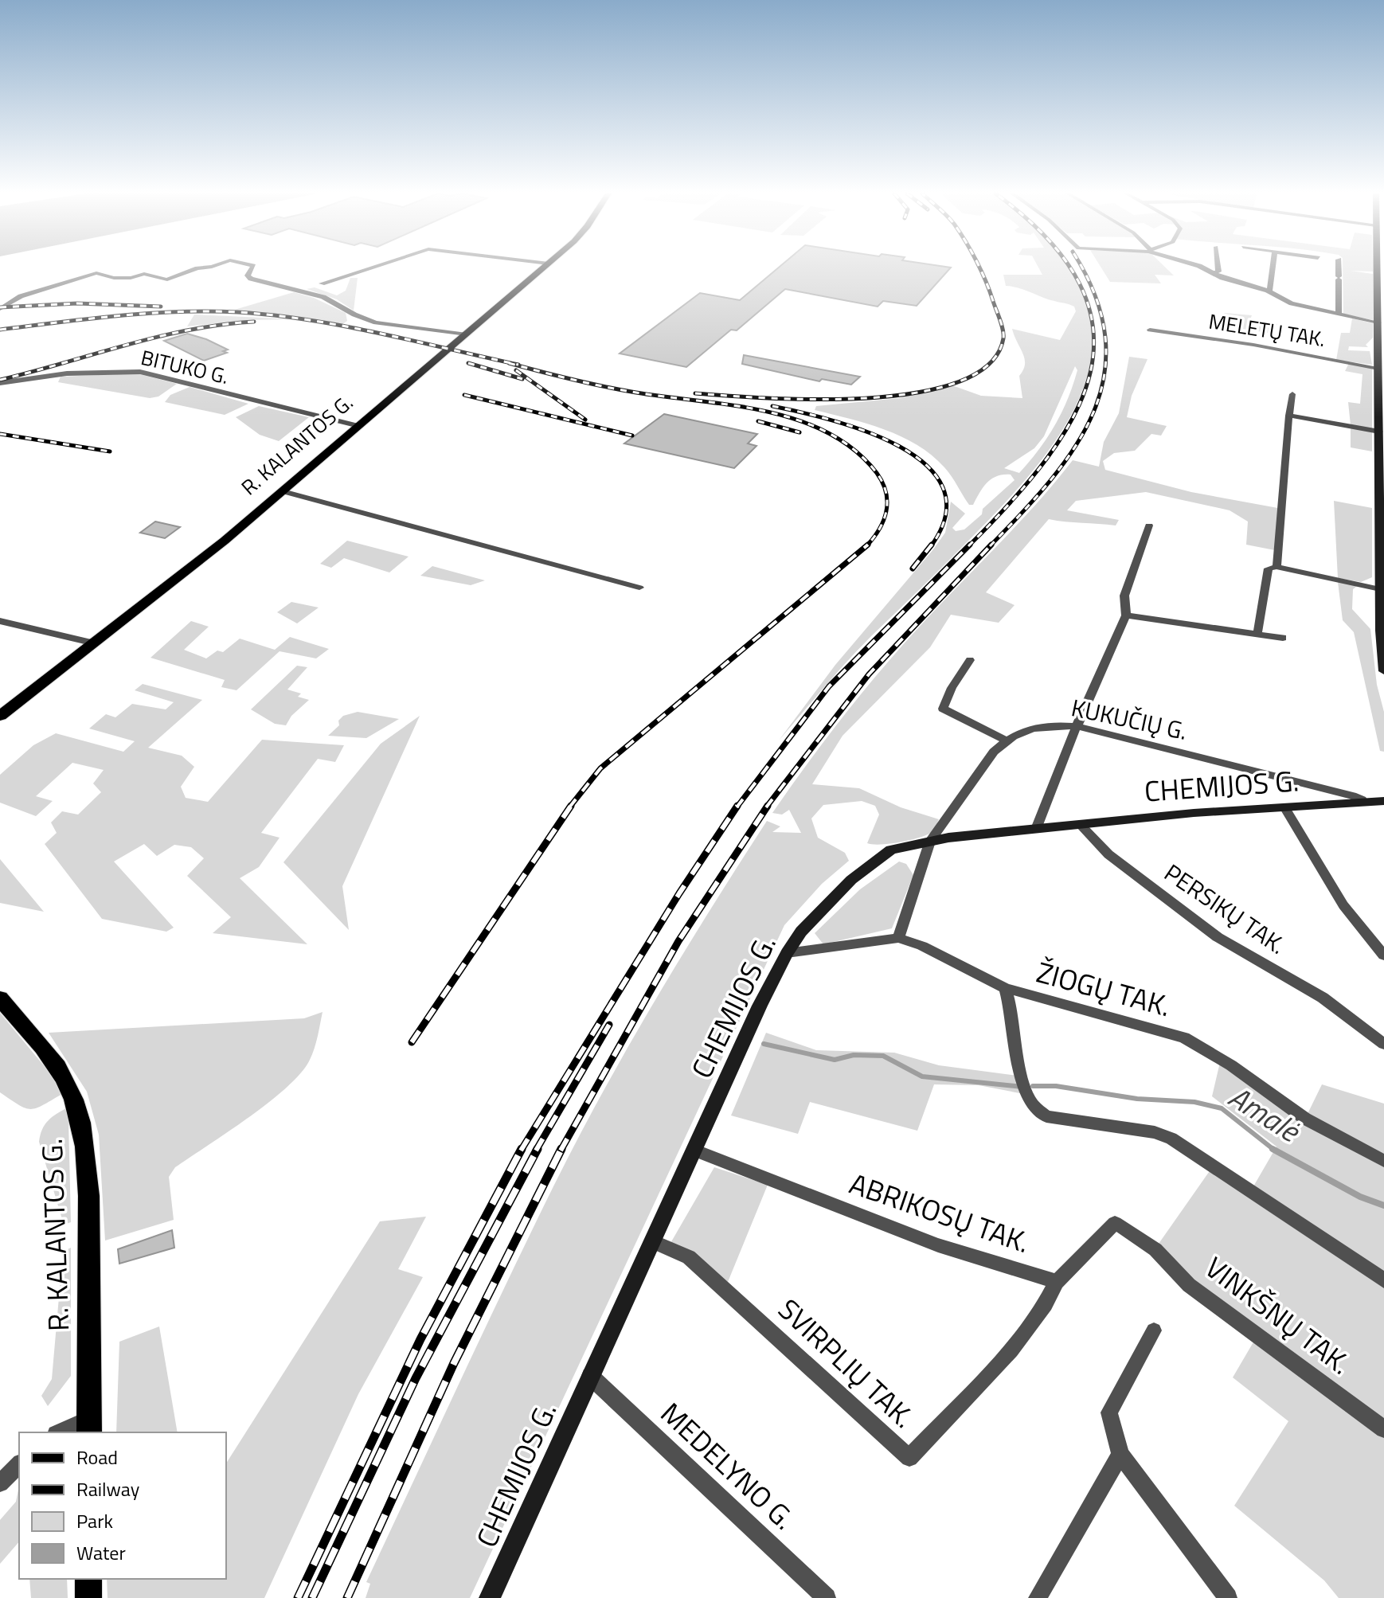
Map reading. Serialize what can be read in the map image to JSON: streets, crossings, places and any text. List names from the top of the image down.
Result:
{
  "streets": {
    "main road": ["R. KALANTOS G.", "CHEMIJOS G."],
    "street": [
      "MELETŲ TAK.",
      "BITUKO G.",
      "KUKUČIŲ G.",
      "PERSIKŲ TAK.",
      "ŽIOGŲ TAK.",
      "ABRIKOSŲ TAK.",
      "VINKŠNŲ TAK.",
      "SVIRPLIŲ TAK.",
      "MEDELYNO G."
    ]
  },
  "crossings": [
    ["BITUKO G.", "R. KALANTOS G."],
    ["KUKUČIŲ G.", "CHEMIJOS G."],
    ["KUKUČIŲ G.", "ŽIOGŲ TAK."],
    ["CHEMIJOS G.", "PERSIKŲ TAK."],
    ["CHEMIJOS G.", "ŽIOGŲ TAK."],
    ["CHEMIJOS G.", "ABRIKOSŲ TAK."],
    ["CHEMIJOS G.", "SVIRPLIŲ TAK."],
    ["CHEMIJOS G.", "MEDELYNO G."],
    ["ABRIKOSŲ TAK.", "VINKŠNŲ TAK."],
    ["ABRIKOSŲ TAK.", "SVIRPLIŲ TAK."],
    ["VINKŠNŲ TAK.", "SVIRPLIŲ TAK."]
  ],
  "water": ["Amalė"],
  "legend": [
    "Road",
    "Railway",
    "Park",
    "Water"
  ]
}
